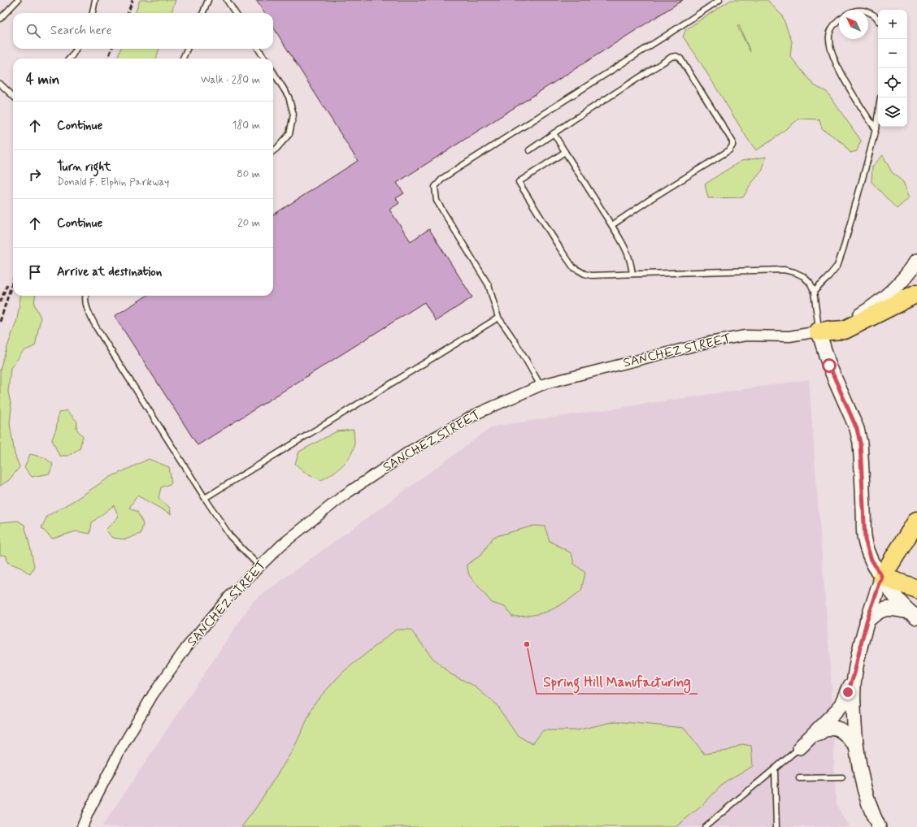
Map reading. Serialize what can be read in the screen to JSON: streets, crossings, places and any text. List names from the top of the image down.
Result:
{
  "streets": {
    "street": ["SANCHEZ STREET"]
  },
  "places": ["Spring Hill Manufacturing"],
  "north": "top left",
  "page": {
    "map_buttons": ["+", "−"],
    "search": "Search here",
    "heading": ["4 min", "Walk · 280 m"],
    "list": [
      ["Continue", "180 m"],
      ["Turn right", "Donald F. Elphin Parkway", "80 m"],
      ["Continue", "20 m"],
      "Arrive at destination"
    ]
  }
}
